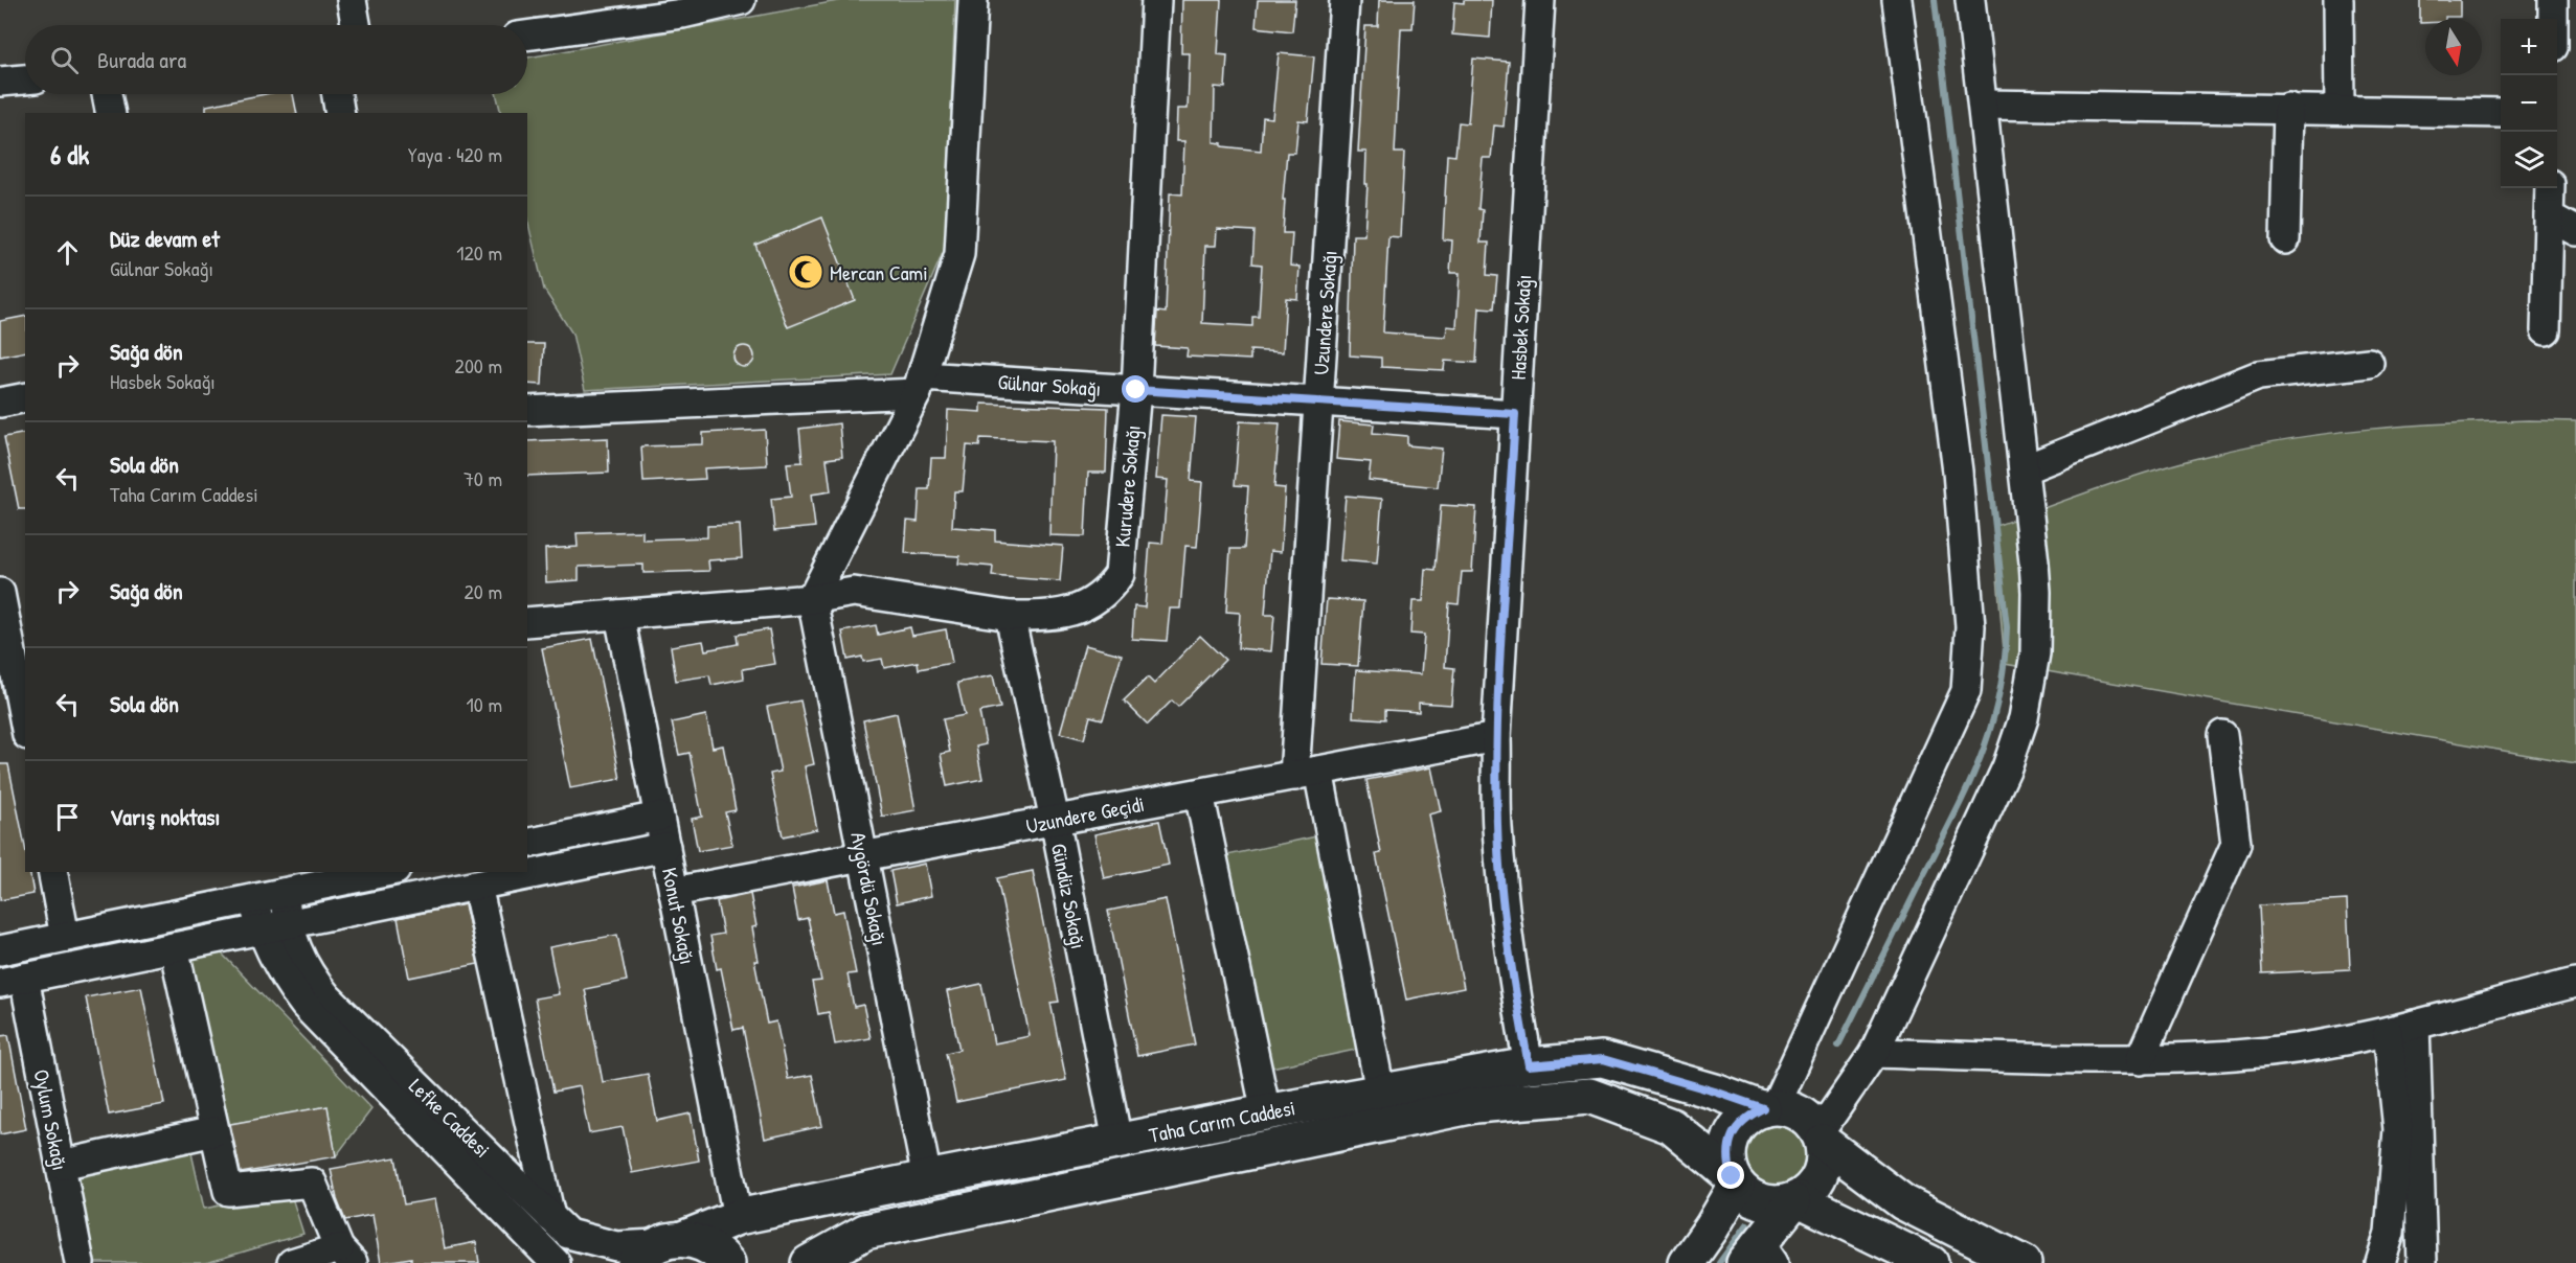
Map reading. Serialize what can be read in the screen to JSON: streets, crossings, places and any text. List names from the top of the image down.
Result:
{
  "streets": {
    "main road": ["Taha Carım Caddesi"],
    "street": [
      "Uzundere Sokağı",
      "Hasbek Sokağı",
      "Gülnar Sokağı",
      "Kurudere Sokağı",
      "Uzundere Geçidi",
      "Aygördü Sokağı",
      "Gündüz Sokağı",
      "Konut Sokağı",
      "Lefke Caddesi",
      "Oylum Sokağı"
    ]
  },
  "crossings": [
    ["Uzundere Sokağı", "Gülnar Sokağı"],
    ["Uzundere Sokağı", "Uzundere Geçidi"],
    ["Uzundere Sokağı", "Taha Carım Caddesi"],
    ["Hasbek Sokağı", "Gülnar Sokağı"],
    ["Hasbek Sokağı", "Uzundere Geçidi"],
    ["Hasbek Sokağı", "Taha Carım Caddesi"],
    ["Gülnar Sokağı", "Kurudere Sokağı"],
    ["Kurudere Sokağı", "Aygördü Sokağı"],
    ["Kurudere Sokağı", "Gündüz Sokağı"],
    ["Kurudere Sokağı", "Konut Sokağı"],
    ["Uzundere Geçidi", "Aygördü Sokağı"],
    ["Uzundere Geçidi", "Gündüz Sokağı"],
    ["Uzundere Geçidi", "Konut Sokağı"],
    ["Aygördü Sokağı", "Taha Carım Caddesi"],
    ["Gündüz Sokağı", "Taha Carım Caddesi"],
    ["Konut Sokağı", "Taha Carım Caddesi"],
    ["Lefke Caddesi", "Taha Carım Caddesi"]
  ],
  "places": {
    "mosque": ["Mercan Cami"]
  },
  "north": "bottom",
  "page": {
    "map_buttons": ["+", "−"],
    "search": "Burada ara",
    "heading": ["6 dk", "Yaya · 420 m"],
    "list": [
      ["Düz devam et", "Gülnar Sokağı", "120 m"],
      ["Sağa dön", "Hasbek Sokağı", "200 m"],
      ["Sola dön", "Taha Carım Caddesi", "70 m"],
      ["Sağa dön", "20 m"],
      ["Sola dön", "10 m"],
      "Varış noktası"
    ]
  }
}
